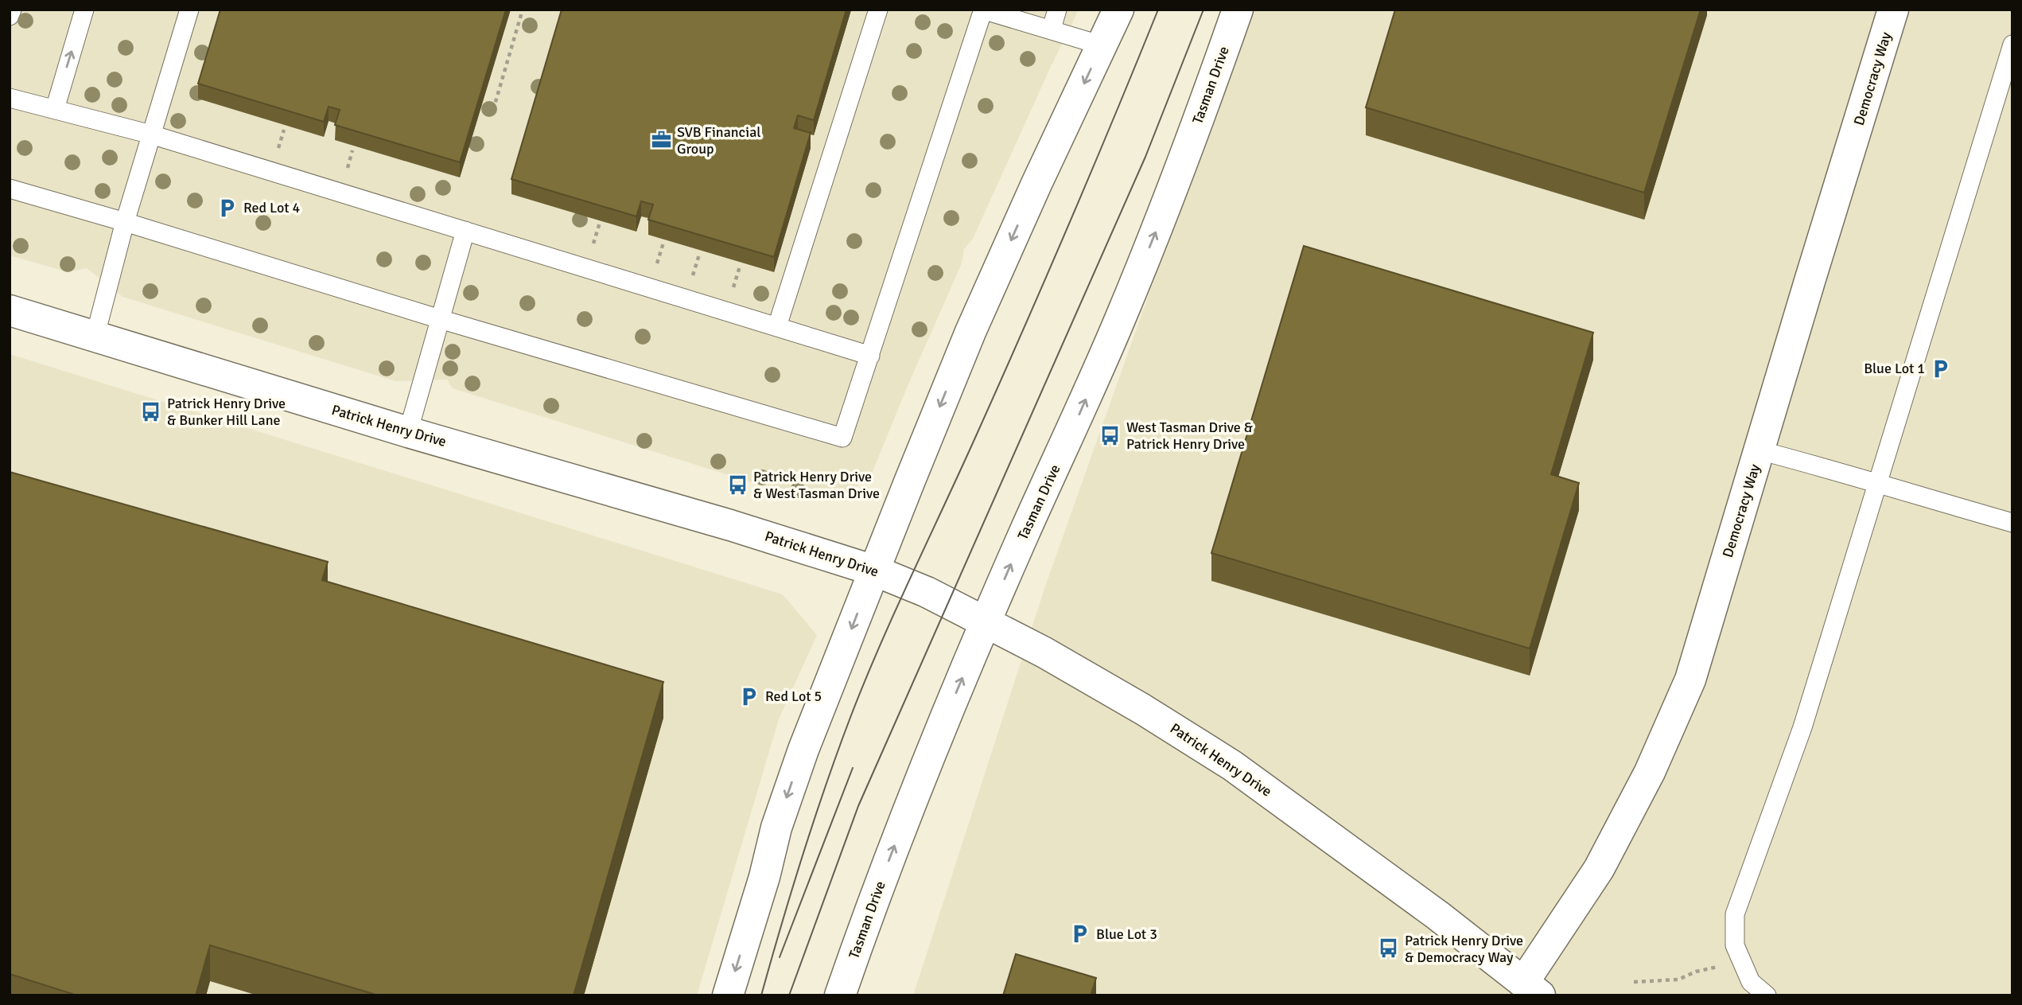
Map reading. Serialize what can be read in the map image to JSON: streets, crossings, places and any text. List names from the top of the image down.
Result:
{
  "streets": {
    "street": ["Democracy Way", "Tasman Drive", "Patrick Henry Drive"]
  },
  "crossings": [
    ["Democracy Way", "Patrick Henry Drive"],
    ["Tasman Drive", "Patrick Henry Drive"]
  ],
  "places": {
    "office": ["SVB Financial Group"],
    "parking": [
      "Red Lot 4",
      "Blue Lot 1",
      "Red Lot 5",
      "Blue Lot 3"
    ],
    "bus stop": [
      "Patrick Henry Drive & Bunker Hill Lane",
      "West Tasman Drive & Patrick Henry Drive",
      "Patrick Henry Drive & West Tasman Drive",
      "Patrick Henry Drive & Democracy Way"
    ]
  }
}
